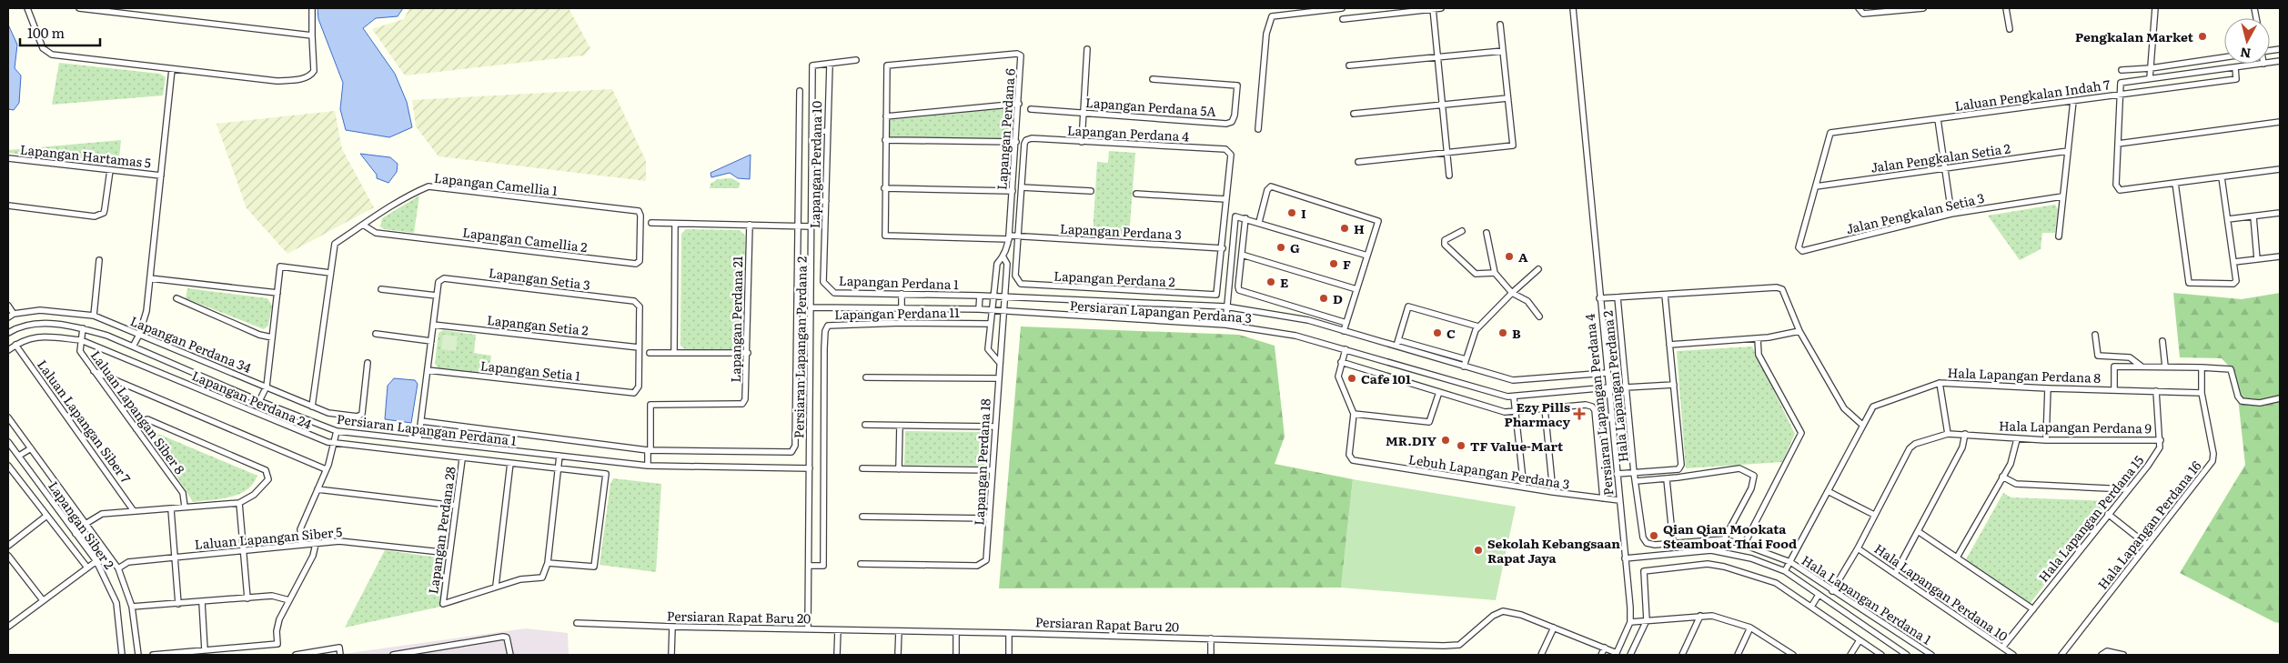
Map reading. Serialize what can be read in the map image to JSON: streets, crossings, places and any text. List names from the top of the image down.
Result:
{
  "streets": {
    "street": [
      "Laluan Pengkalan Indah 7",
      "Lapangan Perdana 5A",
      "Lapangan Perdana 6",
      "Lapangan Perdana 4",
      "Lapangan Hartamas 5",
      "Jalan Pengkalan Setia 2",
      "Lapangan Perdana 10",
      "Lapangan Camellia 1",
      "Jalan Pengkalan Setia 3",
      "Lapangan Perdana 3",
      "Lapangan Camellia 2",
      "Lapangan Setia 3",
      "Lapangan Perdana 2",
      "Lapangan Perdana 1",
      "Persiaran Lapangan Perdana 3",
      "Lapangan Perdana 11",
      "Lapangan Perdana 21",
      "Lapangan Setia 2",
      "Lapangan Perdana 34",
      "Persiaran Lapangan Perdana 2",
      "Lapangan Setia 1",
      "Hala Lapangan Perdana 8",
      "Hala Lapangan Perdana 2",
      "Lapangan Perdana 24",
      "Persiaran Lapangan Perdana 4",
      "Laluan Lapangan Siber 8",
      "Laluan Lapangan Siber 7",
      "Hala Lapangan Perdana 9",
      "Persiaran Lapangan Perdana 1",
      "Lapangan Perdana 18",
      "Lebuh Lapangan Perdana 3",
      "Hala Lapangan Perdana 15",
      "Lapangan Siber 2",
      "Hala Lapangan Perdana 16",
      "Lapangan Perdana 28",
      "Laluan Lapangan Siber 5",
      "Hala Lapangan Perdana 10",
      "Hala Lapangan Perdana 1",
      "Persiaran Rapat Baru 20"
    ]
  },
  "crossings": [
    ["Laluan Pengkalan Indah 7", "Jalan Pengkalan Setia 2"],
    ["Laluan Pengkalan Indah 7", "Jalan Pengkalan Setia 3"],
    ["Lapangan Perdana 6", "Lapangan Perdana 3"],
    ["Lapangan Perdana 6", "Lapangan Perdana 1"],
    ["Lapangan Perdana 6", "Persiaran Lapangan Perdana 3"],
    ["Lapangan Perdana 6", "Lapangan Perdana 18"],
    ["Jalan Pengkalan Setia 2", "Jalan Pengkalan Setia 3"],
    ["Lapangan Perdana 10", "Lapangan Perdana 1"],
    ["Lapangan Perdana 10", "Persiaran Lapangan Perdana 2"],
    ["Lapangan Camellia 1", "Lapangan Camellia 2"],
    ["Lapangan Camellia 1", "Lapangan Perdana 34"],
    ["Lapangan Perdana 3", "Lapangan Perdana 2"],
    ["Lapangan Setia 3", "Lapangan Setia 2"],
    ["Lapangan Setia 3", "Lapangan Setia 1"],
    ["Lapangan Perdana 1", "Persiaran Lapangan Perdana 3"],
    ["Persiaran Lapangan Perdana 3", "Persiaran Lapangan Perdana 2"],
    ["Persiaran Lapangan Perdana 3", "Persiaran Lapangan Perdana 4"],
    ["Persiaran Lapangan Perdana 3", "Lapangan Perdana 18"],
    ["Lapangan Perdana 11", "Persiaran Lapangan Perdana 2"],
    ["Lapangan Setia 2", "Lapangan Setia 1"],
    ["Persiaran Lapangan Perdana 2", "Persiaran Lapangan Perdana 1"],
    ["Persiaran Lapangan Perdana 2", "Persiaran Rapat Baru 20"],
    ["Hala Lapangan Perdana 8", "Hala Lapangan Perdana 16"],
    ["Hala Lapangan Perdana 8", "Hala Lapangan Perdana 1"],
    ["Hala Lapangan Perdana 2", "Hala Lapangan Perdana 1"],
    ["Lapangan Perdana 24", "Laluan Lapangan Siber 8"],
    ["Lapangan Perdana 24", "Laluan Lapangan Siber 7"],
    ["Lapangan Perdana 24", "Lapangan Perdana 28"],
    ["Persiaran Lapangan Perdana 4", "Lebuh Lapangan Perdana 3"],
    ["Persiaran Lapangan Perdana 4", "Persiaran Rapat Baru 20"],
    ["Laluan Lapangan Siber 8", "Persiaran Lapangan Perdana 1"],
    ["Hala Lapangan Perdana 9", "Hala Lapangan Perdana 15"],
    ["Hala Lapangan Perdana 9", "Hala Lapangan Perdana 10"],
    ["Hala Lapangan Perdana 9", "Hala Lapangan Perdana 1"],
    ["Hala Lapangan Perdana 15", "Hala Lapangan Perdana 10"],
    ["Lapangan Perdana 28", "Laluan Lapangan Siber 5"]
  ],
  "places": {
    "other": [
      "Pengkalan Market",
      "I",
      "H",
      "G",
      "A",
      "F",
      "E",
      "D",
      "C",
      "B",
      "Cafe 101",
      "MR.DIY",
      "TF Value-Mart",
      "Qian Qian Mookata Steamboat Thai Food",
      "Sekolah Kebangsaan Rapat Jaya"
    ],
    "health": ["Ezy Pills Pharmacy"]
  },
  "scale_bar": "100 m",
  "north": "bottom"
}
